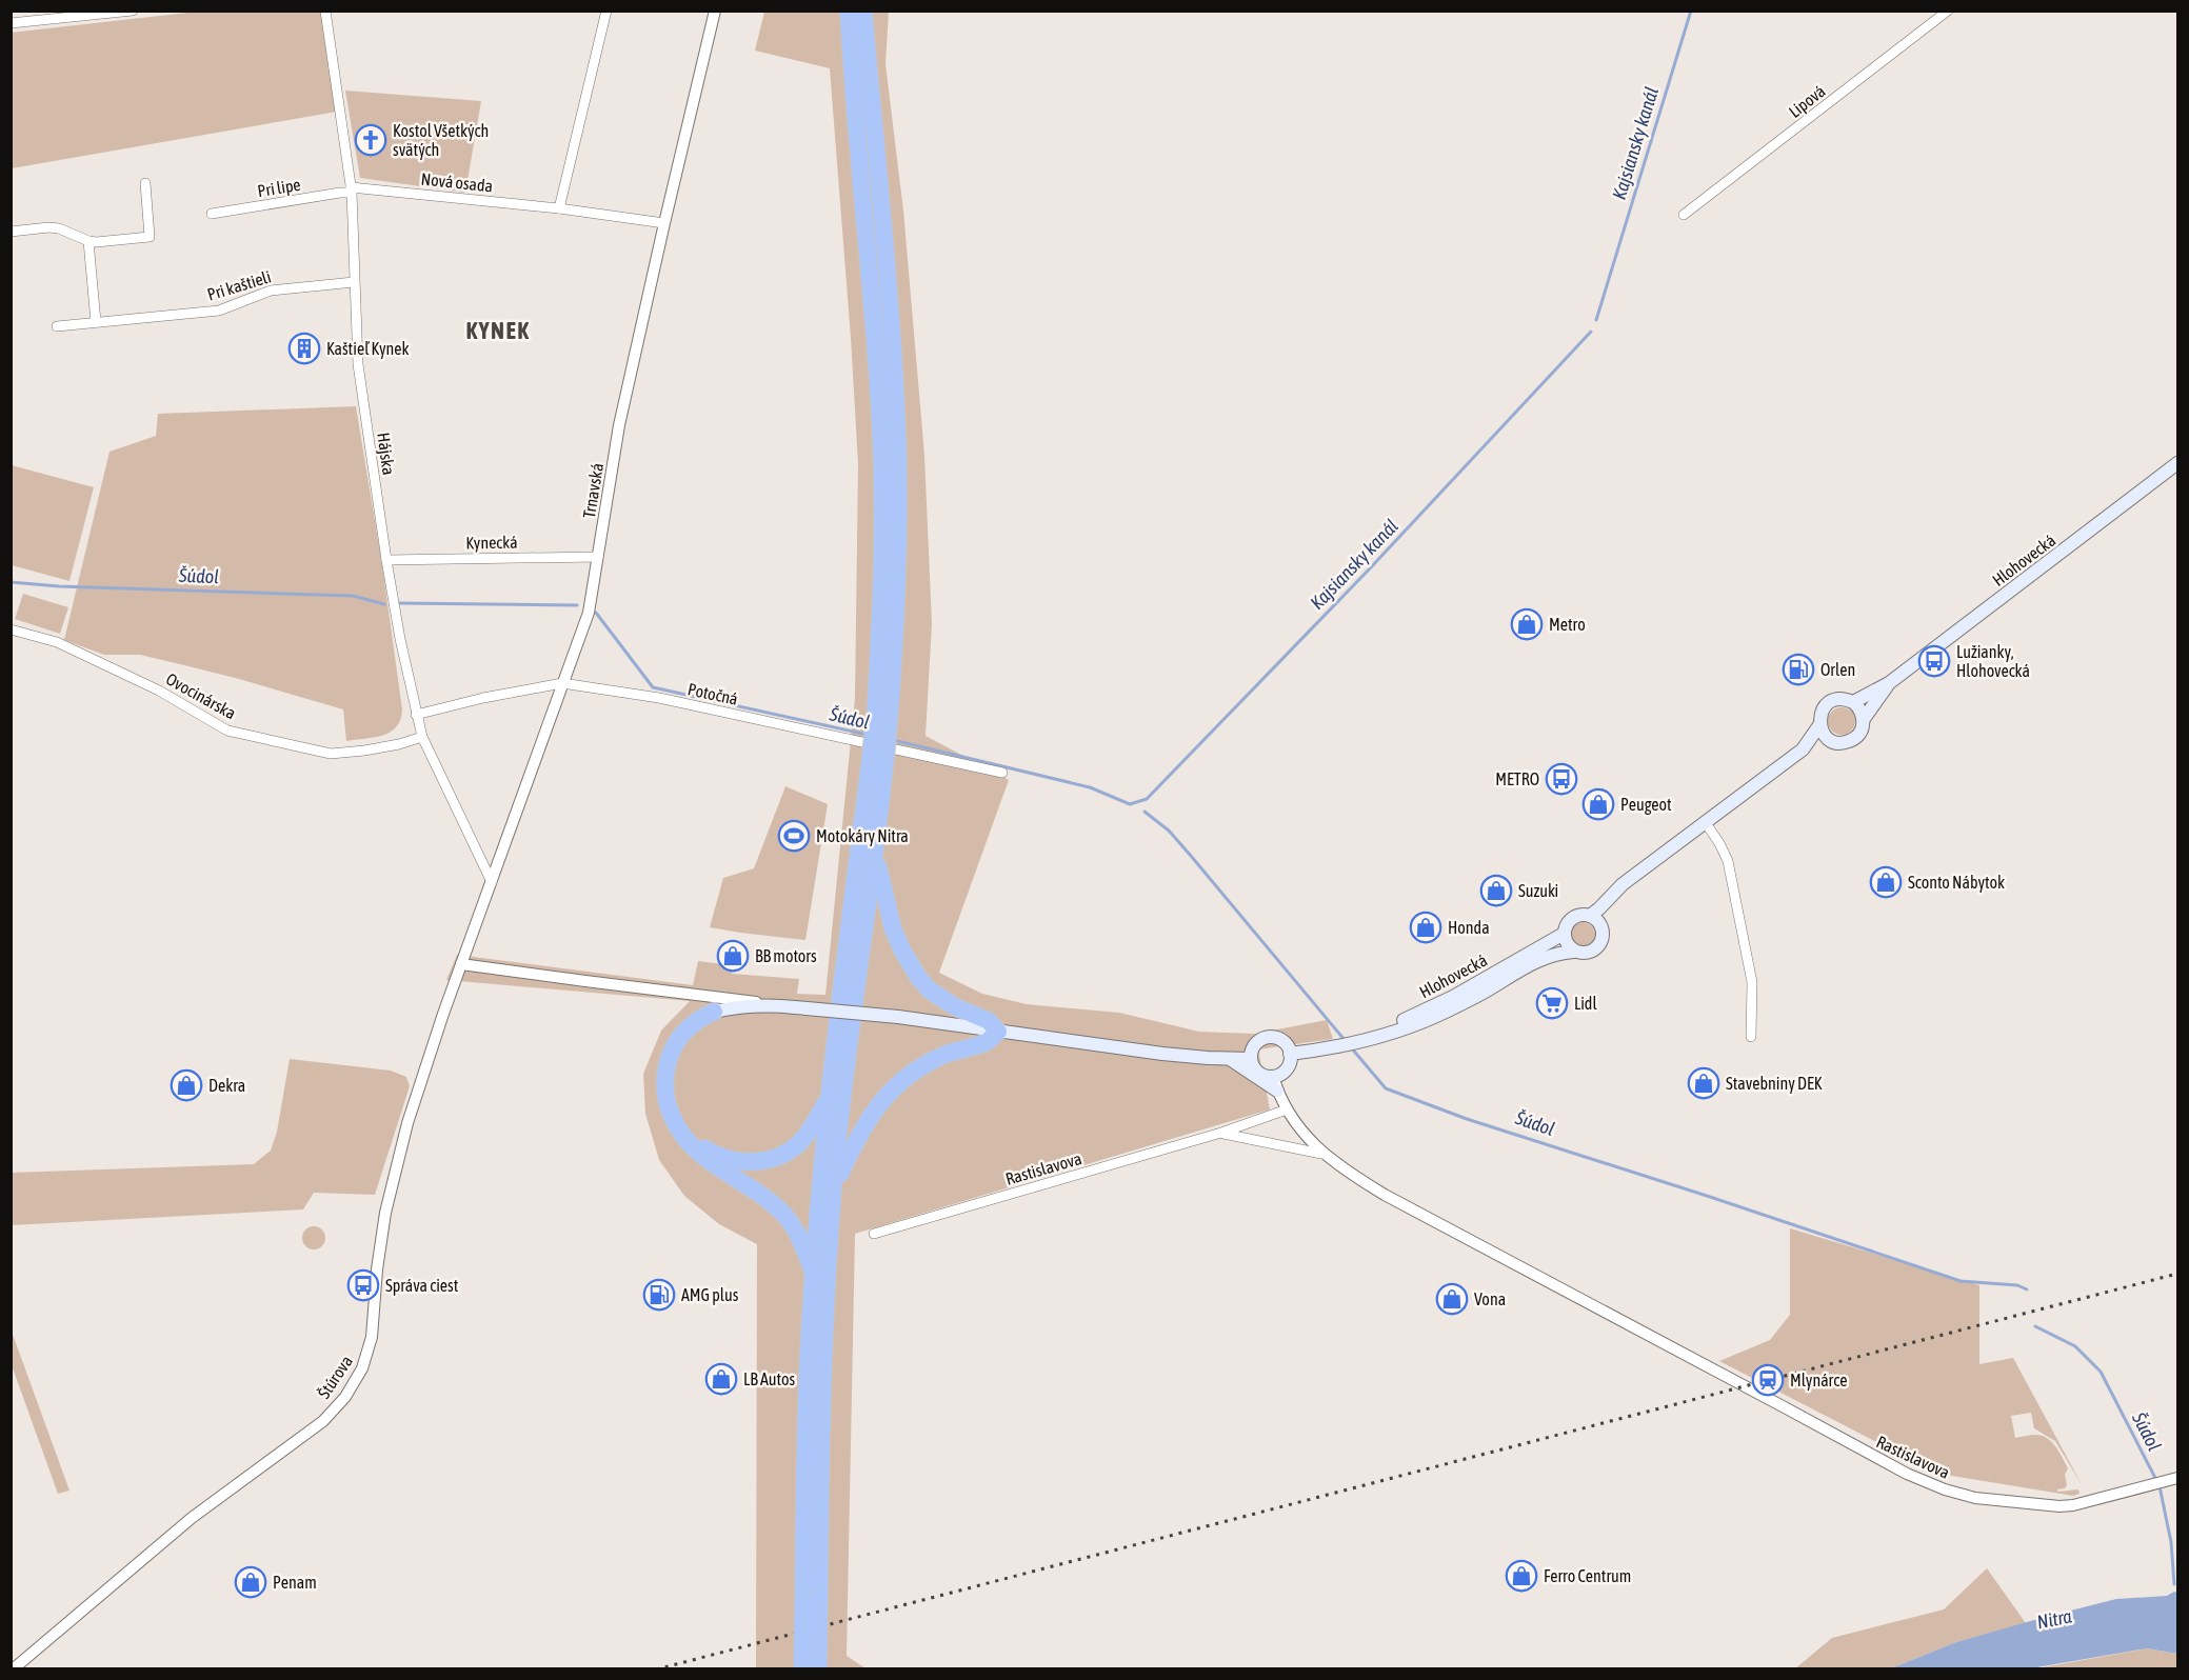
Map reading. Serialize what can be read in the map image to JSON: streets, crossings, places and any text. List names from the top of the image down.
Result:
{
  "streets": {
    "main road": ["Hlohovecká"],
    "street": [
      "Lipová",
      "Nová osada",
      "Pri lipe",
      "Pri kaštieli",
      "Hájska",
      "Trnavská",
      "Kynecká",
      "Potočná",
      "Ovocinárska",
      "Rastislavova",
      "Štúrova"
    ]
  },
  "crossings": [
    ["Nová osada", "Pri lipe"],
    ["Nová osada", "Hájska"],
    ["Nová osada", "Trnavská"],
    ["Pri lipe", "Hájska"],
    ["Pri kaštieli", "Hájska"],
    ["Hájska", "Trnavská"],
    ["Hájska", "Kynecká"],
    ["Hájska", "Potočná"],
    ["Hájska", "Ovocinárska"],
    ["Trnavská", "Kynecká"],
    ["Trnavská", "Potočná"],
    ["Trnavská", "Štúrova"]
  ],
  "districts": ["KYNEK"],
  "water": ["Kajsiansky kanál", "Šúdol", "Nitra"],
  "places": {
    "church": ["Kostol Všetkých svätých"],
    "building": ["Kaštieľ Kynek"],
    "shop": [
      "Metro",
      "Peugeot",
      "Sconto Nábytok",
      "Suzuki",
      "Honda",
      "BB motors",
      "Stavebniny DEK",
      "Dekra",
      "Vona",
      "LB Autos",
      "Ferro Centrum",
      "Penam"
    ],
    "bus stop": ["Lužianky, Hlohovecká", "METRO", "Správa ciest"],
    "fuel station": ["Orlen", "AMG plus"],
    "sports": ["Motokáry Nitra"],
    "supermarket": ["Lidl"],
    "station": ["Mlynárce"]
  }
}
